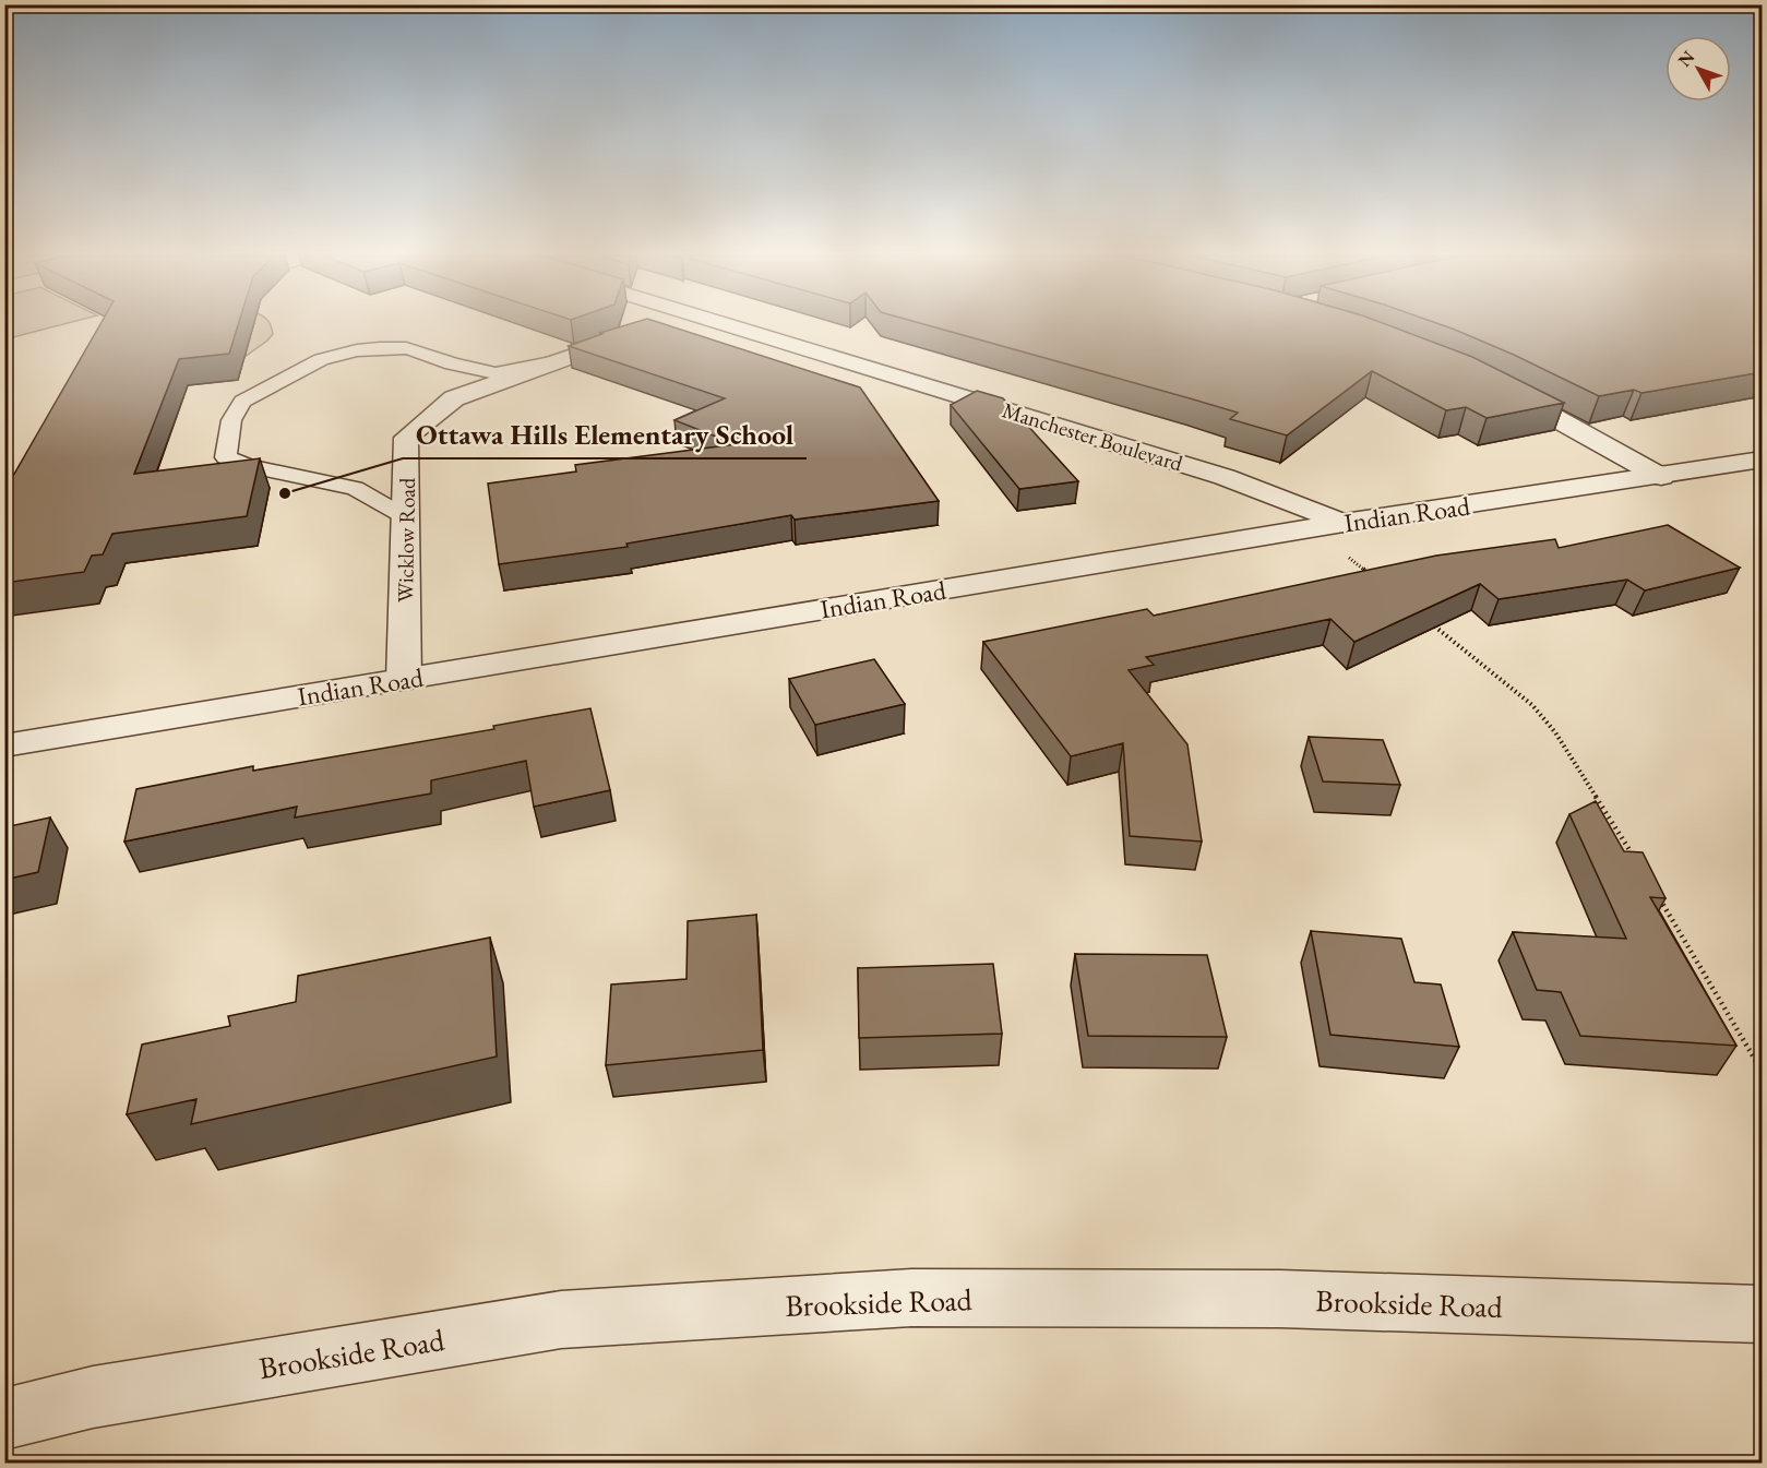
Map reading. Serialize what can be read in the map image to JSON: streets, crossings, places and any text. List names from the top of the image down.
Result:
{
  "streets": {
    "street": [
      "Manchester Boulevard",
      "Indian Road",
      "Wicklow Road",
      "Brookside Road"
    ]
  },
  "crossings": [
    ["Manchester Boulevard", "Indian Road"],
    ["Indian Road", "Wicklow Road"]
  ],
  "places": ["Ottawa Hills Elementary School"],
  "north": "top left"
}
